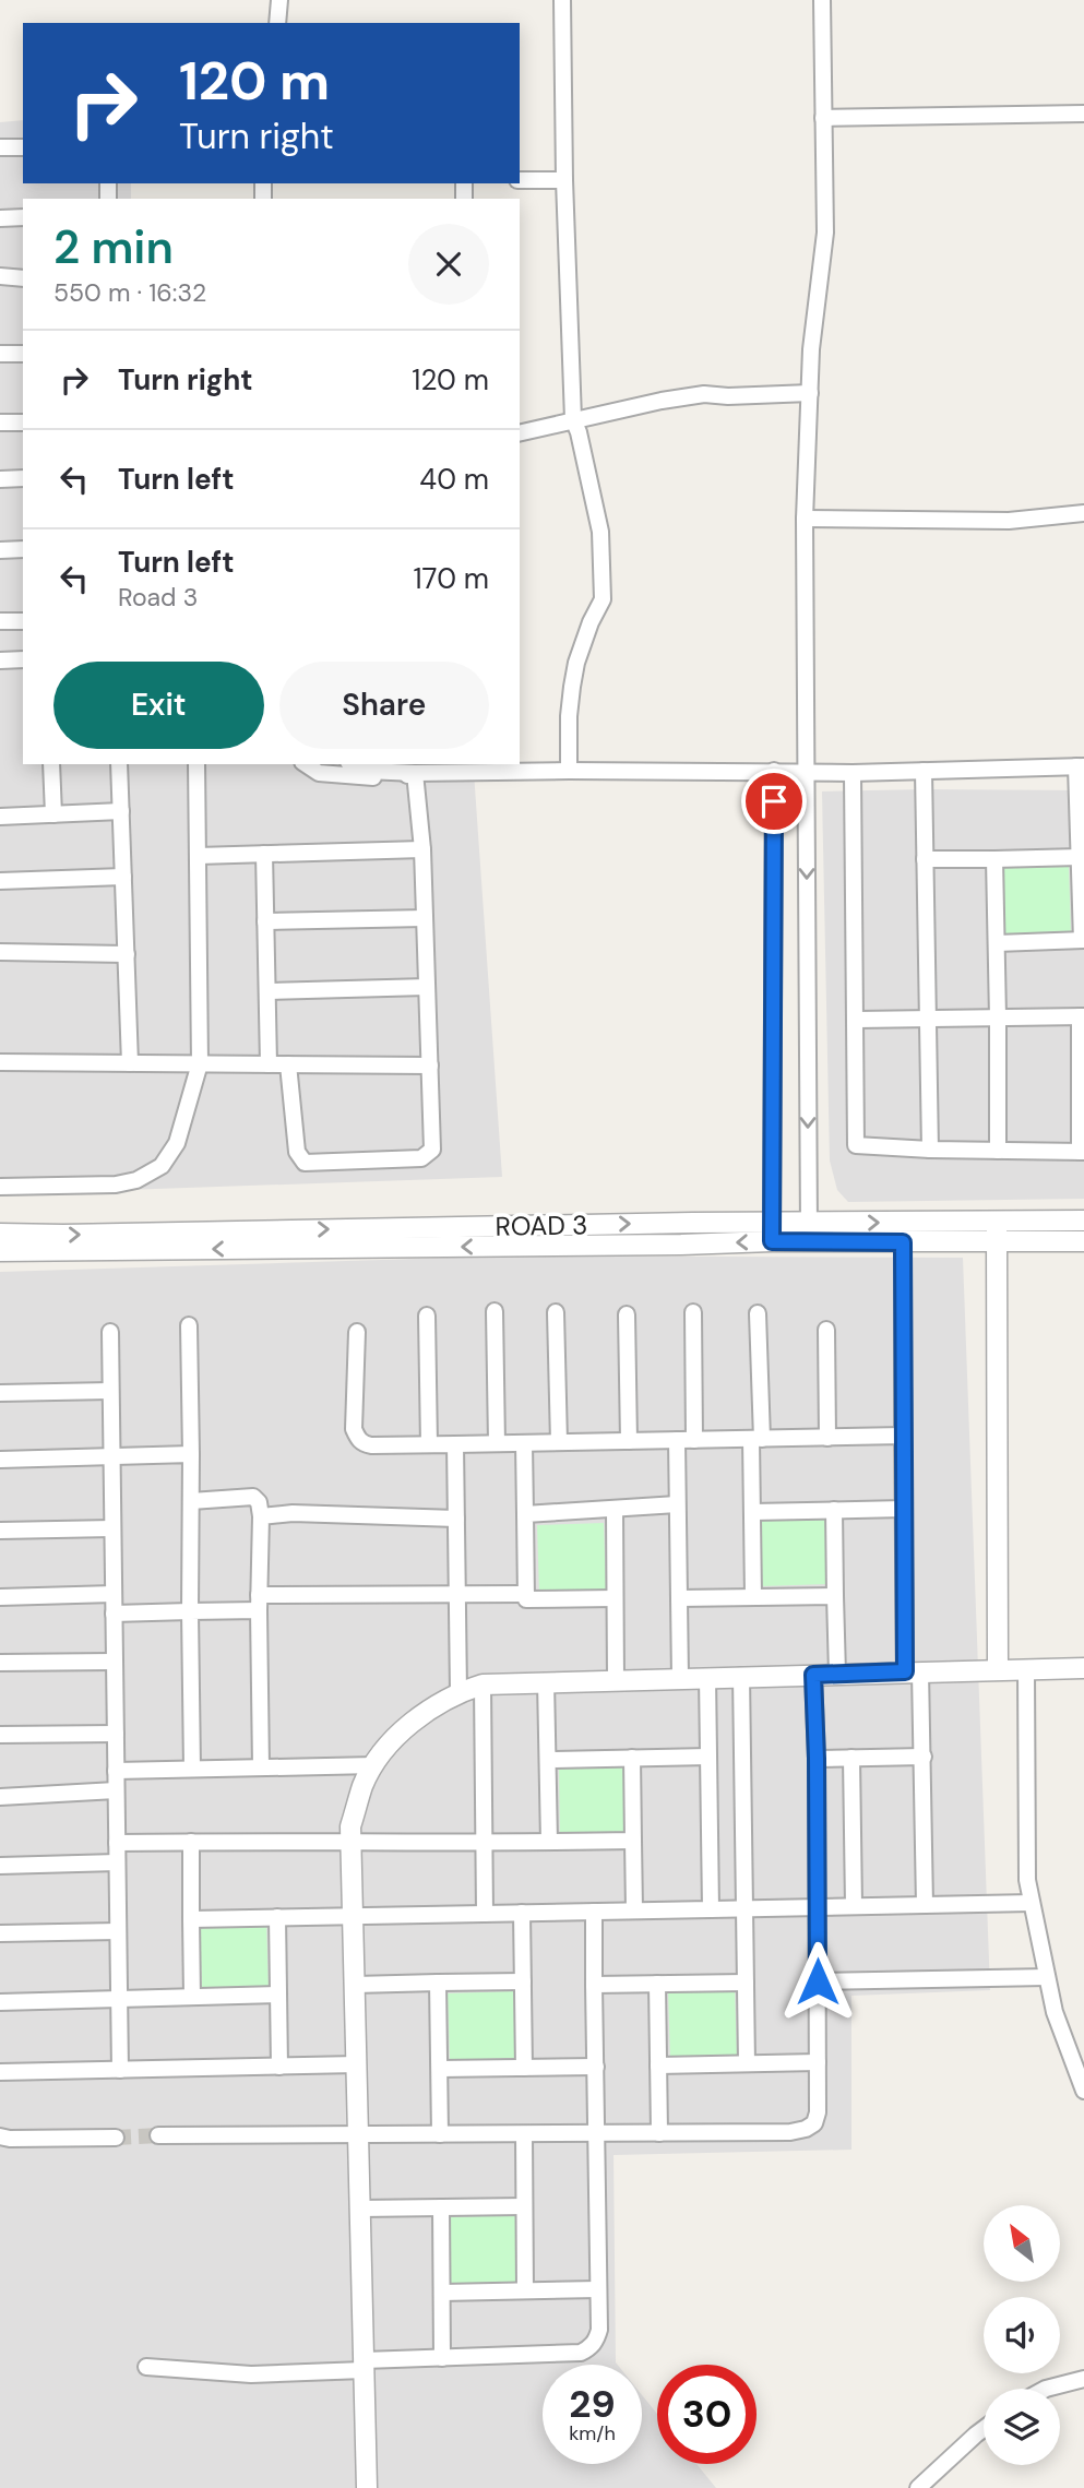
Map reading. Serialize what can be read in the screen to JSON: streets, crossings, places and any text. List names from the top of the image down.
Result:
{
  "streets": {
    "street": ["ROAD 3"]
  },
  "north": "top left",
  "page": {
    "turn": ["120 m", "Turn right"],
    "heading": ["2 min", "550 m · 16:32"],
    "list": [
      {
        "name": "Turn right",
        "value": "120 m"
      },
      {
        "name": "Turn left",
        "value": "40 m"
      },
      {
        "name": "Turn left",
        "note": "Road 3",
        "value": "170 m"
      }
    ],
    "buttons": ["Exit", "Share"],
    "speed": "29 km/h",
    "limit": "30"
  }
}
